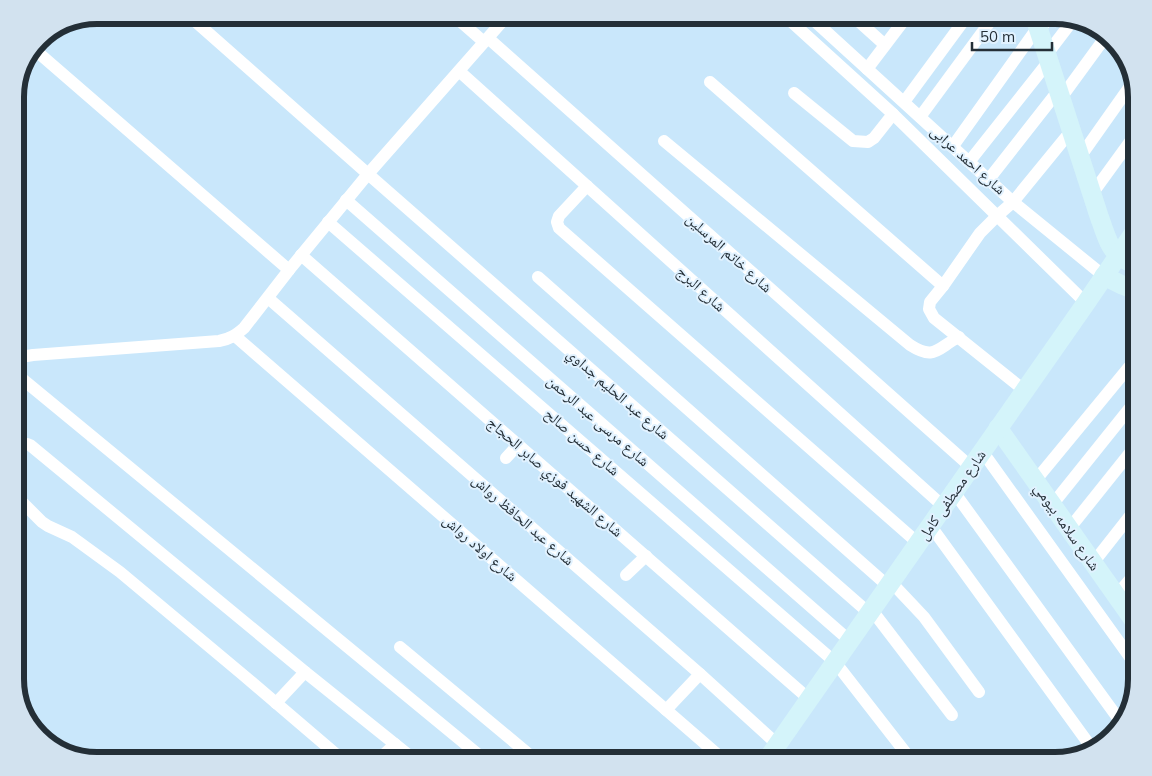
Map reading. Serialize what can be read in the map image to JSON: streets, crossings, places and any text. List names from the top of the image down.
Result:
{
  "streets": {
    "street": [
      "شارع احمد عرابى",
      "شارع خاتم المرسلين",
      "شارع البرج",
      "شارع عبد الحليم جداوي",
      "شارع مرسى عبد الرحمن",
      "شارع حسن صالح",
      "شارع الشهيد فوزي صابر الحجاج",
      "شارع مصطفى كامل",
      "شارع عبد الحافظ رواش",
      "شارع سلامه بيومي",
      "شارع اولاد رواش"
    ]
  },
  "crossings": [
    ["شارع احمد عرابى", "شارع مصطفى كامل"],
    ["شارع خاتم المرسلين", "شارع مصطفى كامل"],
    ["شارع البرج", "شارع مصطفى كامل"],
    ["شارع عبد الحليم جداوي", "شارع مصطفى كامل"],
    ["شارع مرسى عبد الرحمن", "شارع مصطفى كامل"],
    ["شارع حسن صالح", "شارع مصطفى كامل"],
    ["شارع الشهيد فوزي صابر الحجاج", "شارع مصطفى كامل"],
    ["شارع مصطفى كامل", "شارع عبد الحافظ رواش"],
    ["شارع مصطفى كامل", "شارع سلامه بيومي"]
  ],
  "scale_bar": "50 m"
}
